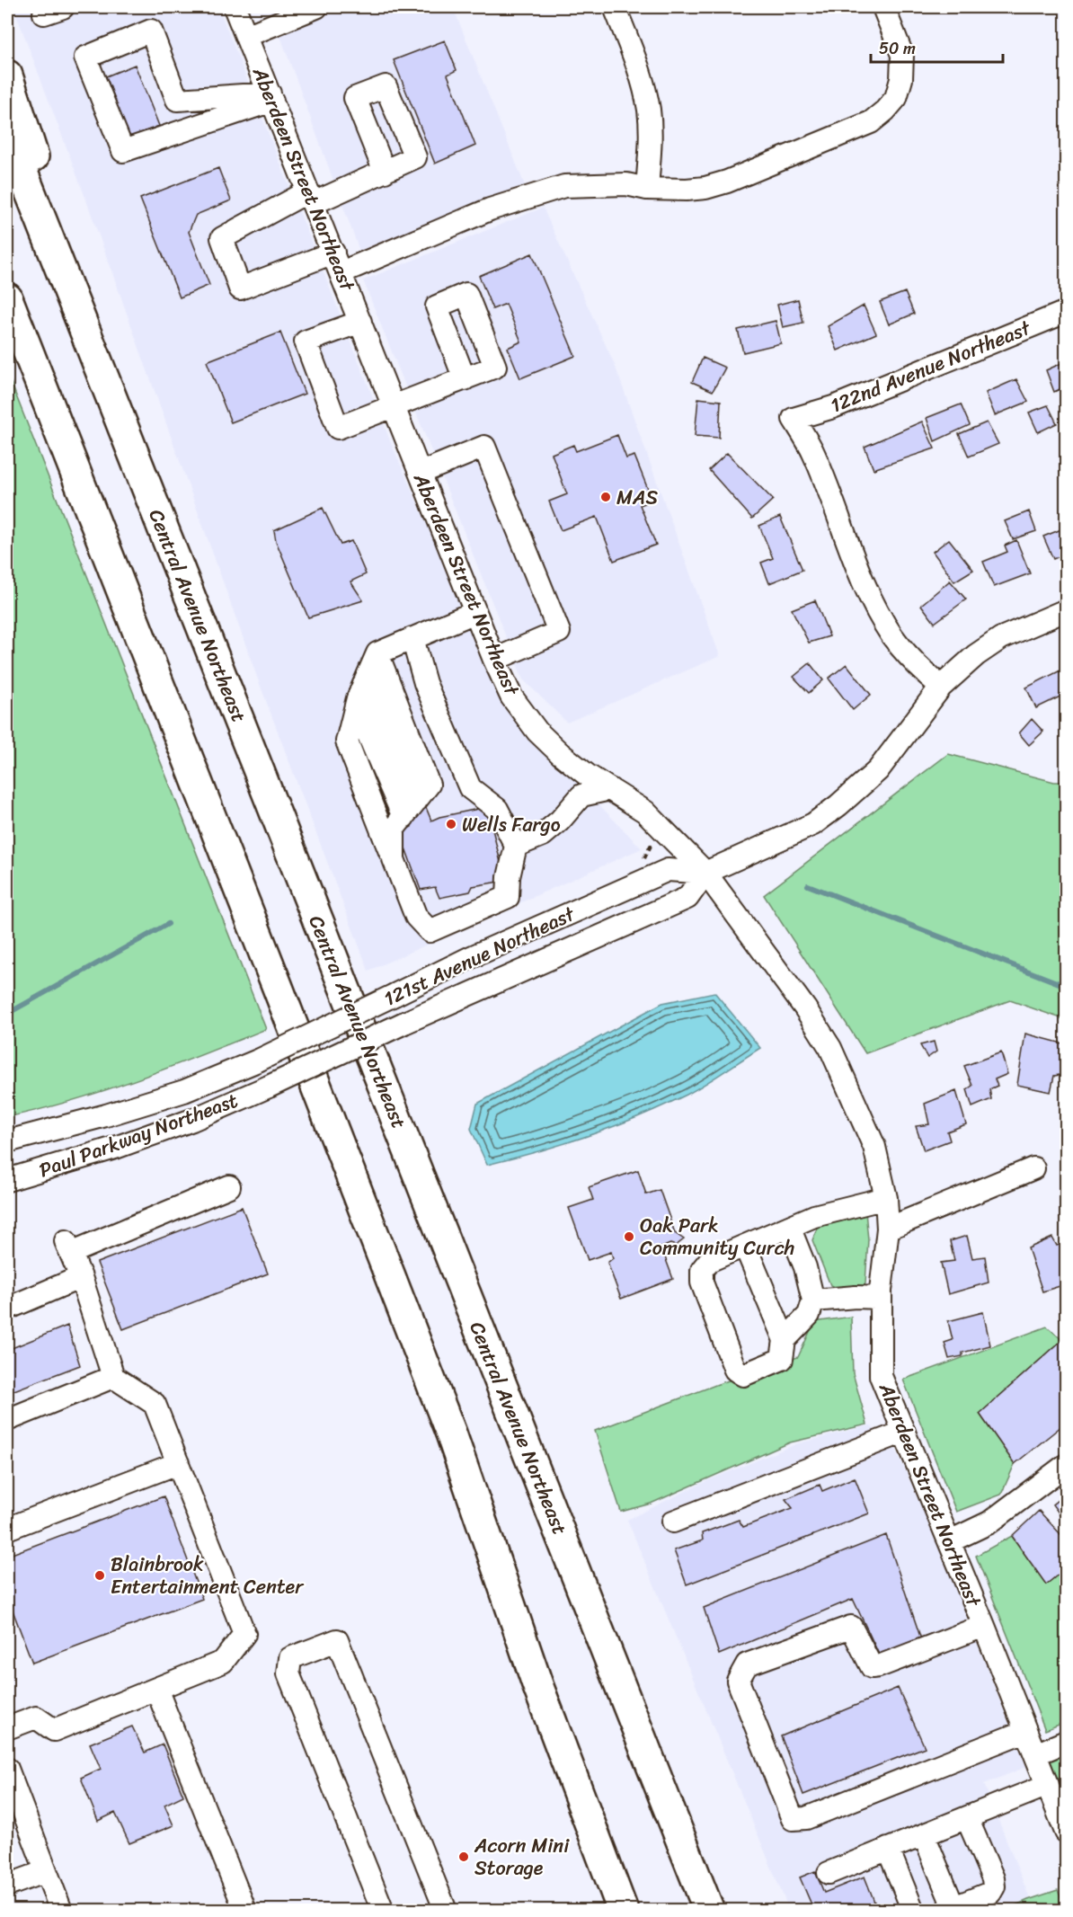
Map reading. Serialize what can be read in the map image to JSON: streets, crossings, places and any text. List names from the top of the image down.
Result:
{
  "streets": {
    "highway": ["Central Avenue Northeast"],
    "street": [
      "Aberdeen Street Northeast",
      "122nd Avenue Northeast",
      "121st Avenue Northeast",
      "Paul Parkway Northeast"
    ]
  },
  "crossings": [
    ["Aberdeen Street Northeast", "121st Avenue Northeast"],
    ["122nd Avenue Northeast", "121st Avenue Northeast"],
    ["121st Avenue Northeast", "Paul Parkway Northeast"]
  ],
  "places": [
    "MAS",
    "Wells Fargo",
    "Oak Park Community Curch",
    "Blainbrook Entertainment Center",
    "Acorn Mini Storage"
  ],
  "scale_bar": "50 m"
}
